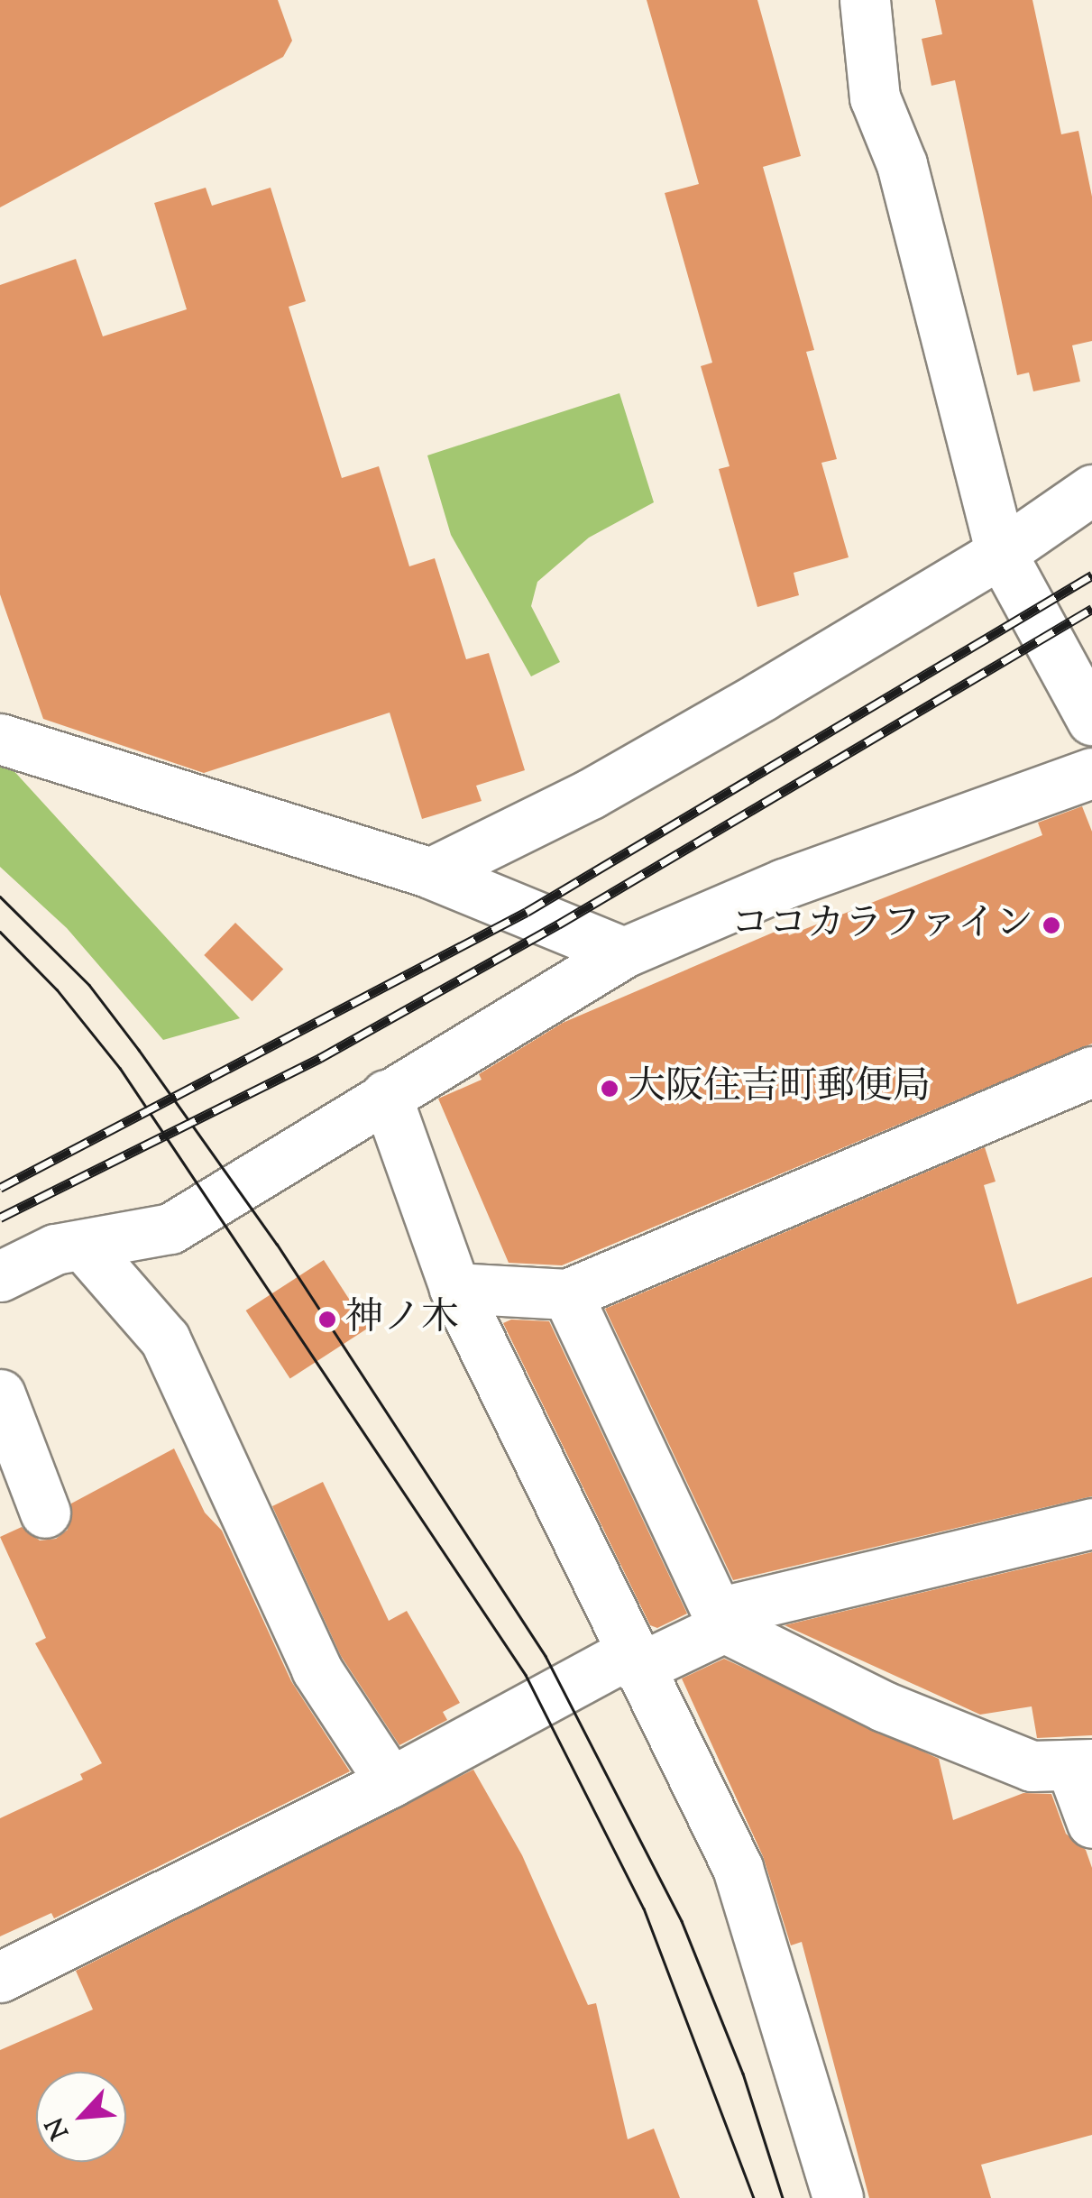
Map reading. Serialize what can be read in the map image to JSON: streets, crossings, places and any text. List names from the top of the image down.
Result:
{
  "places": ["ココカラファイン", "大阪住吉町郵便局", "神ノ木"],
  "north": "bottom left"
}
